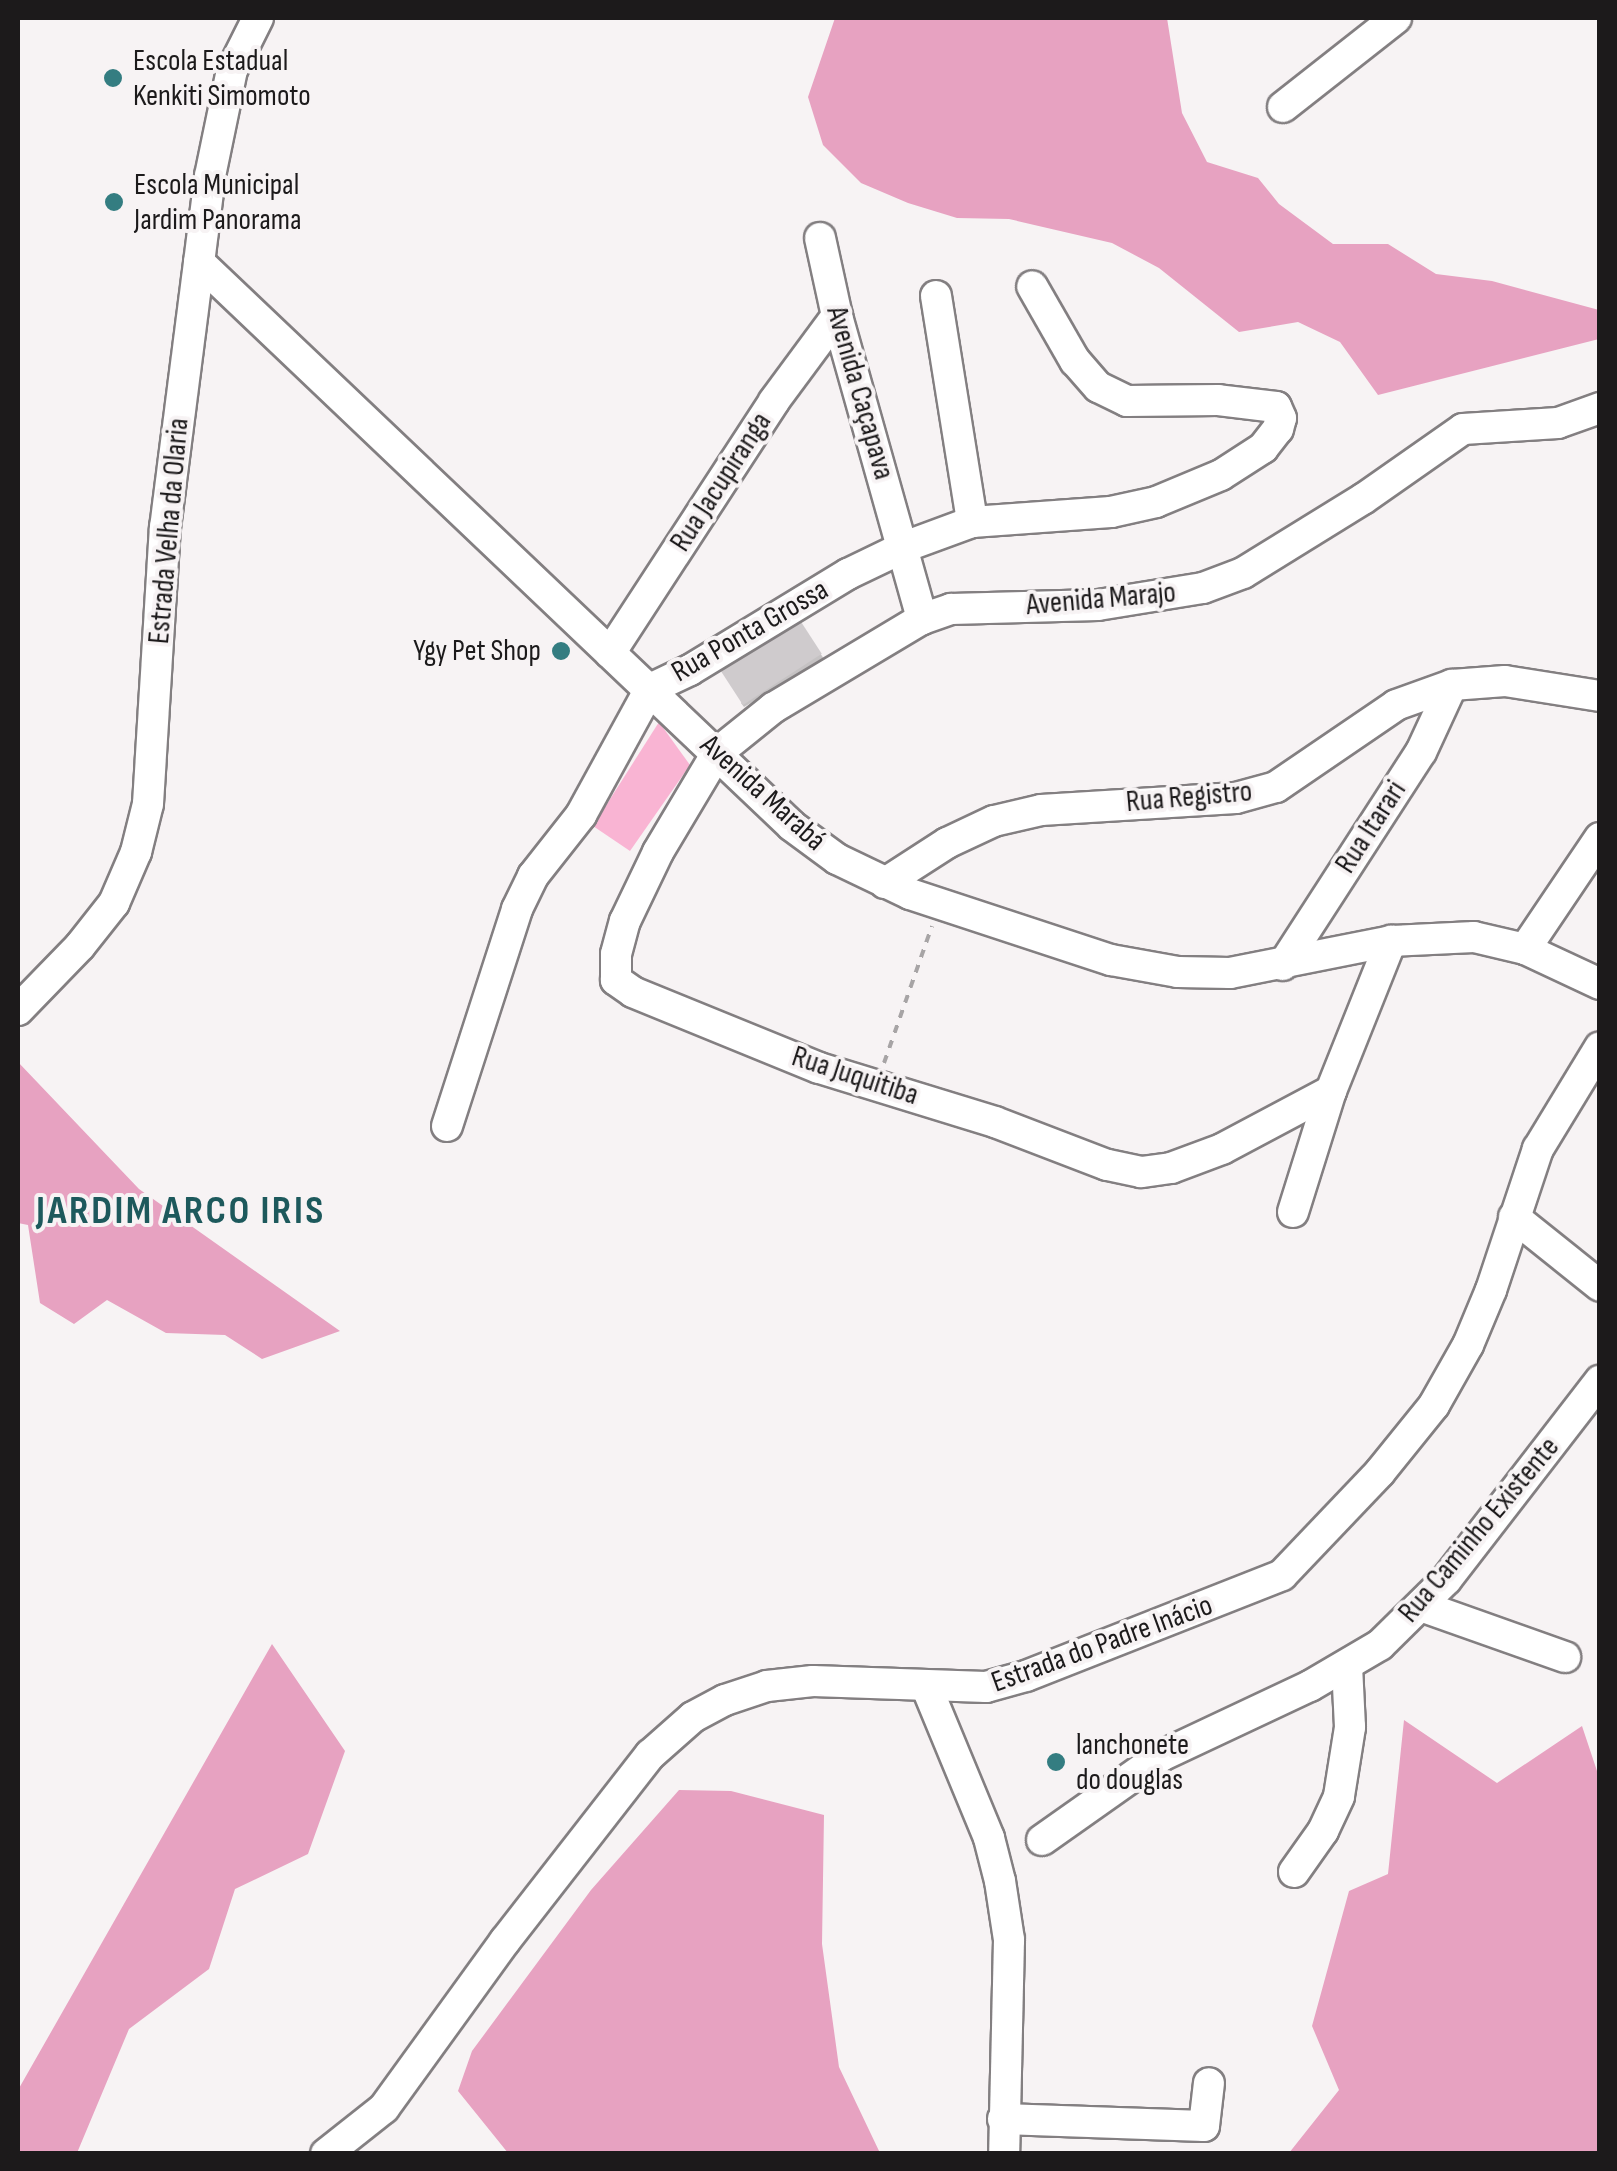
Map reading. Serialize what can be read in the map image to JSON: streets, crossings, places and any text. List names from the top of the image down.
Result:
{
  "streets": {
    "street": [
      "Avenida Caçapava",
      "Rua Jacupiranga",
      "Estrada Velha da Olaria",
      "Avenida Marajo",
      "Rua Ponta Grossa",
      "Avenida Marabá",
      "Rua Registro",
      "Rua Itarari",
      "Rua Juquitiba",
      "Rua Caminho Existente",
      "Estrada do Padre Inácio"
    ]
  },
  "crossings": [
    ["Avenida Caçapava", "Rua Jacupiranga"],
    ["Avenida Caçapava", "Avenida Marajo"],
    ["Avenida Caçapava", "Rua Ponta Grossa"],
    ["Rua Jacupiranga", "Avenida Marabá"],
    ["Estrada Velha da Olaria", "Avenida Marabá"],
    ["Avenida Marajo", "Avenida Marabá"],
    ["Avenida Marajo", "Rua Juquitiba"],
    ["Rua Ponta Grossa", "Avenida Marabá"],
    ["Avenida Marabá", "Rua Registro"],
    ["Avenida Marabá", "Rua Itarari"],
    ["Avenida Marabá", "Rua Juquitiba"],
    ["Rua Registro", "Rua Itarari"]
  ],
  "districts": ["JARDIM ARCO IRIS"],
  "places": [
    "Escola Estadual Kenkiti Simomoto",
    "Escola Municipal Jardim Panorama",
    "Ygy Pet Shop",
    "lanchonete do douglas"
  ]
}
